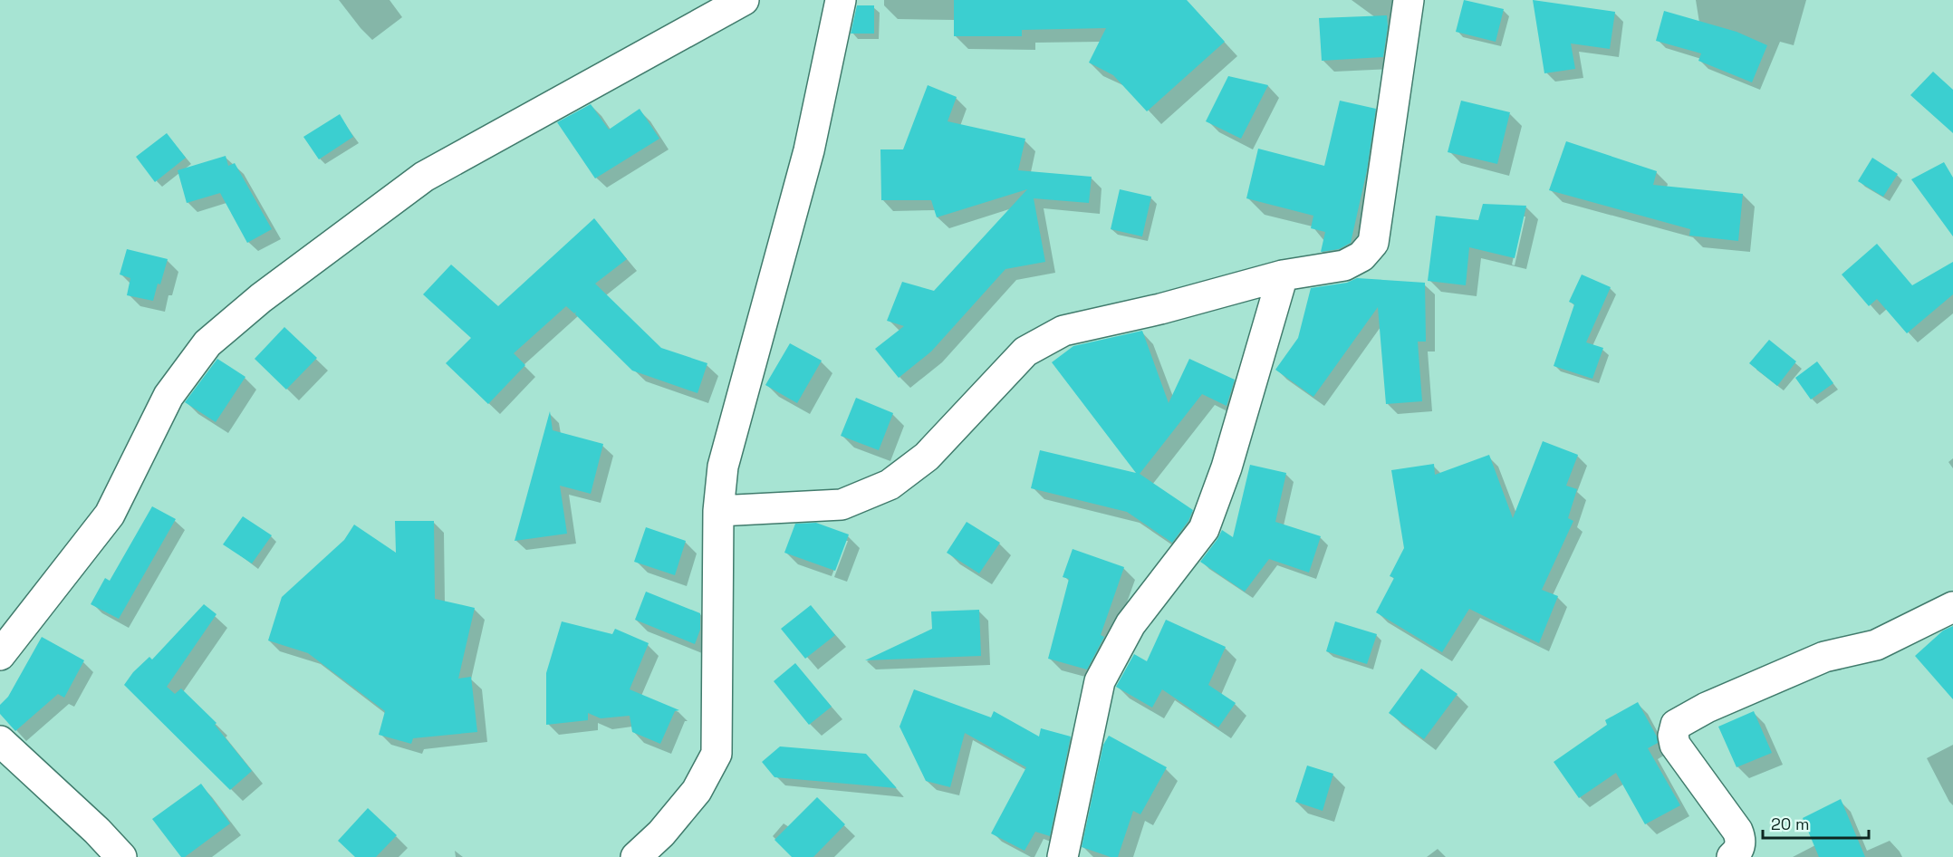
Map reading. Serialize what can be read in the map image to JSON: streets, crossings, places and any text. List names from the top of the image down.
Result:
{
  "scale_bar": "20 m"
}
